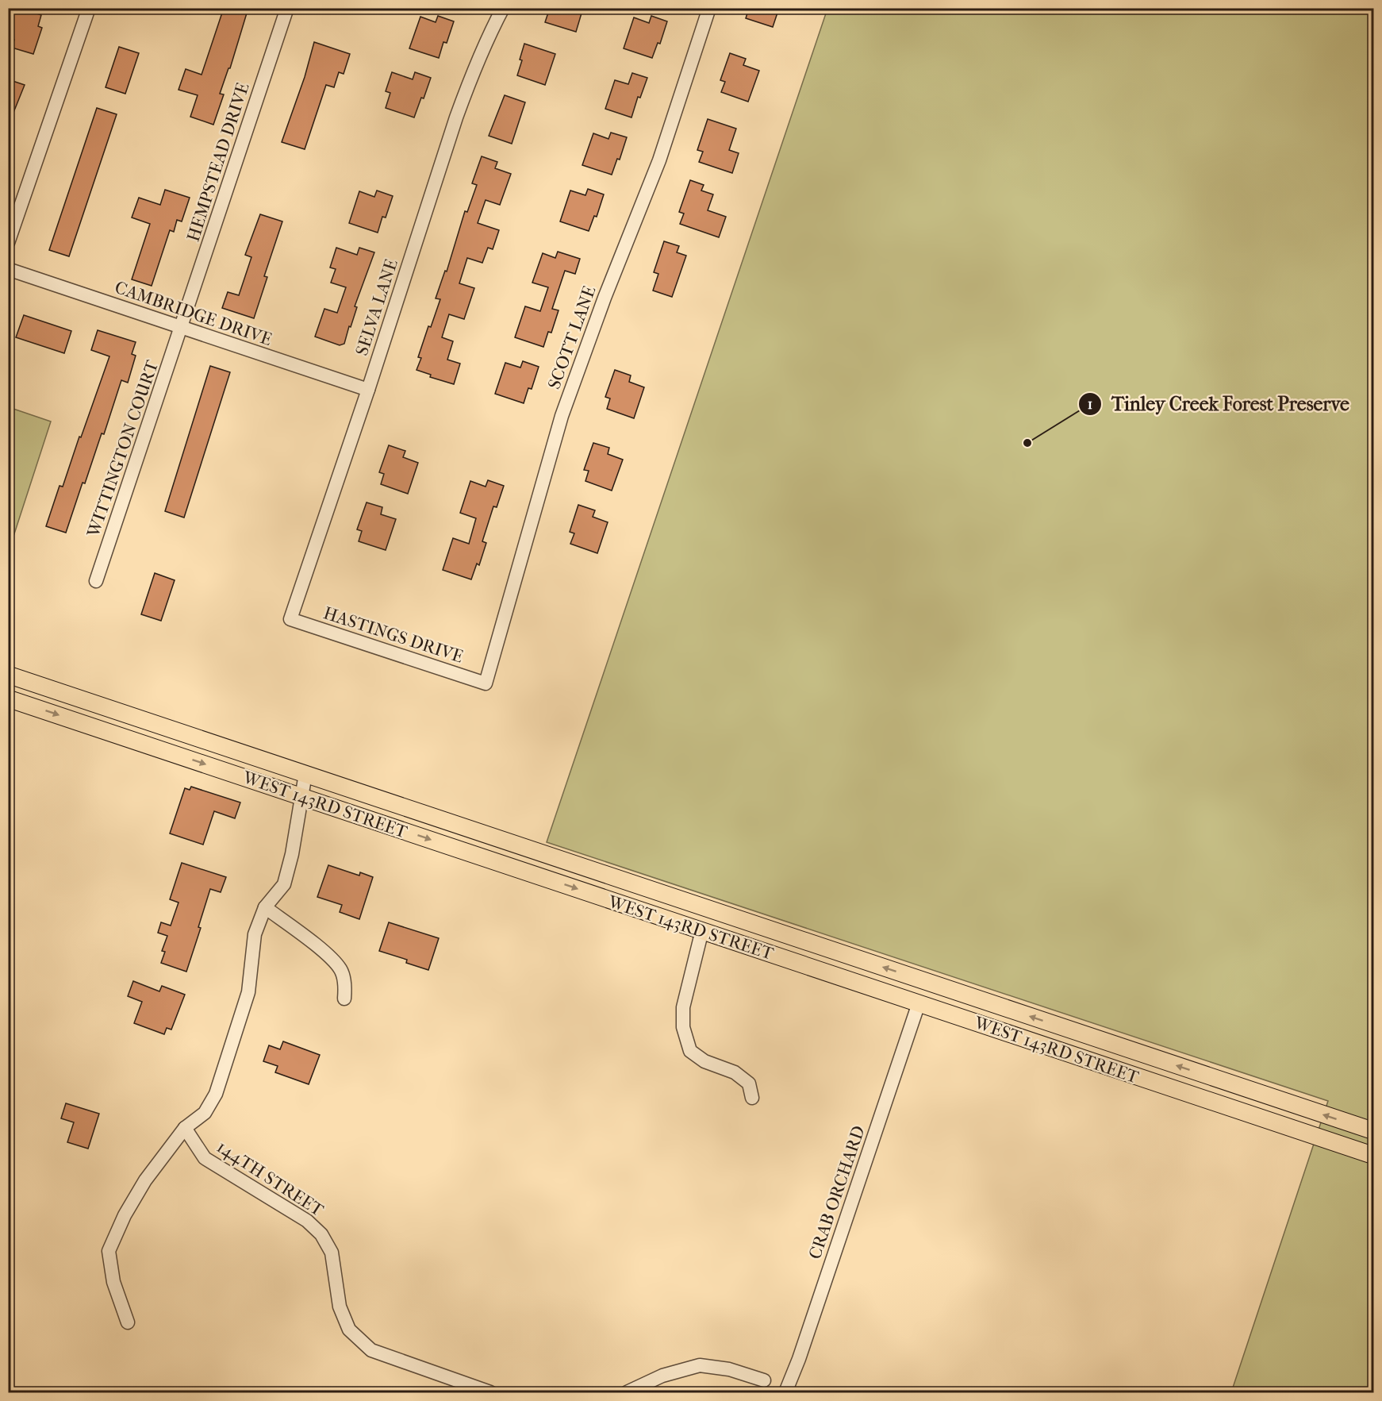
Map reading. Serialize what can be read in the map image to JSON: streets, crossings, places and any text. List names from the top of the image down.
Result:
{
  "streets": {
    "main road": ["WEST 143RD STREET"],
    "street": [
      "HEMPSTEAD DRIVE",
      "SELVA LANE",
      "CAMBRIDGE DRIVE",
      "SCOTT LANE",
      "WITTINGTON COURT",
      "HASTINGS DRIVE",
      "144TH STREET",
      "CRAB ORCHARD"
    ]
  },
  "crossings": [
    ["HEMPSTEAD DRIVE", "CAMBRIDGE DRIVE"],
    ["HEMPSTEAD DRIVE", "WITTINGTON COURT"],
    ["SELVA LANE", "CAMBRIDGE DRIVE"],
    ["SELVA LANE", "HASTINGS DRIVE"],
    ["CAMBRIDGE DRIVE", "WITTINGTON COURT"],
    ["SCOTT LANE", "HASTINGS DRIVE"],
    ["WEST 143RD STREET", "CRAB ORCHARD"]
  ],
  "places": ["Tinley Creek Forest Preserve"]
}
